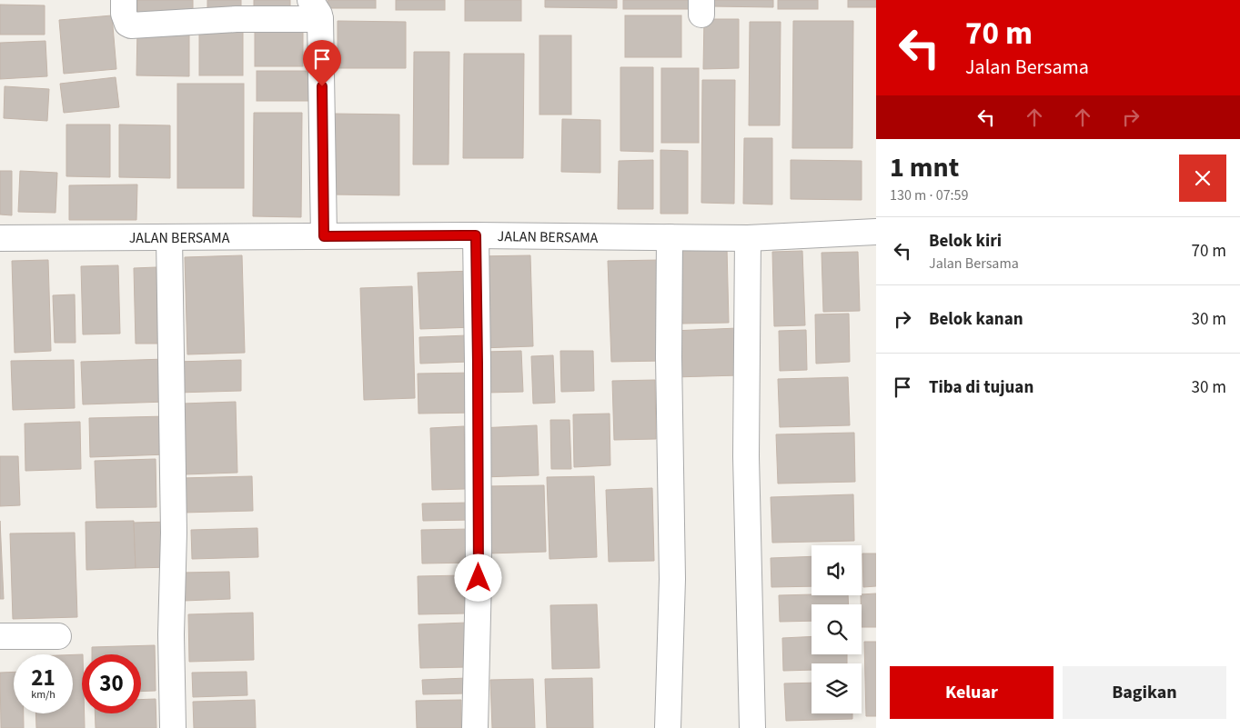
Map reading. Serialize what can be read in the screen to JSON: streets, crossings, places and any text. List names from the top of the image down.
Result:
{
  "streets": {
    "street": ["JALAN BERSAMA"]
  },
  "page": {
    "turn": ["70 m", "Jalan Bersama"],
    "heading": ["1 mnt", "130 m · 07:59"],
    "list": [
      {
        "name": "Belok kiri",
        "note": "Jalan Bersama",
        "value": "70 m"
      },
      {
        "name": "Belok kanan",
        "value": "30 m"
      },
      {
        "name": "Tiba di tujuan",
        "value": "30 m"
      }
    ],
    "speed": "21 km/h",
    "limit": "30",
    "buttons": ["Keluar", "Bagikan"]
  }
}
